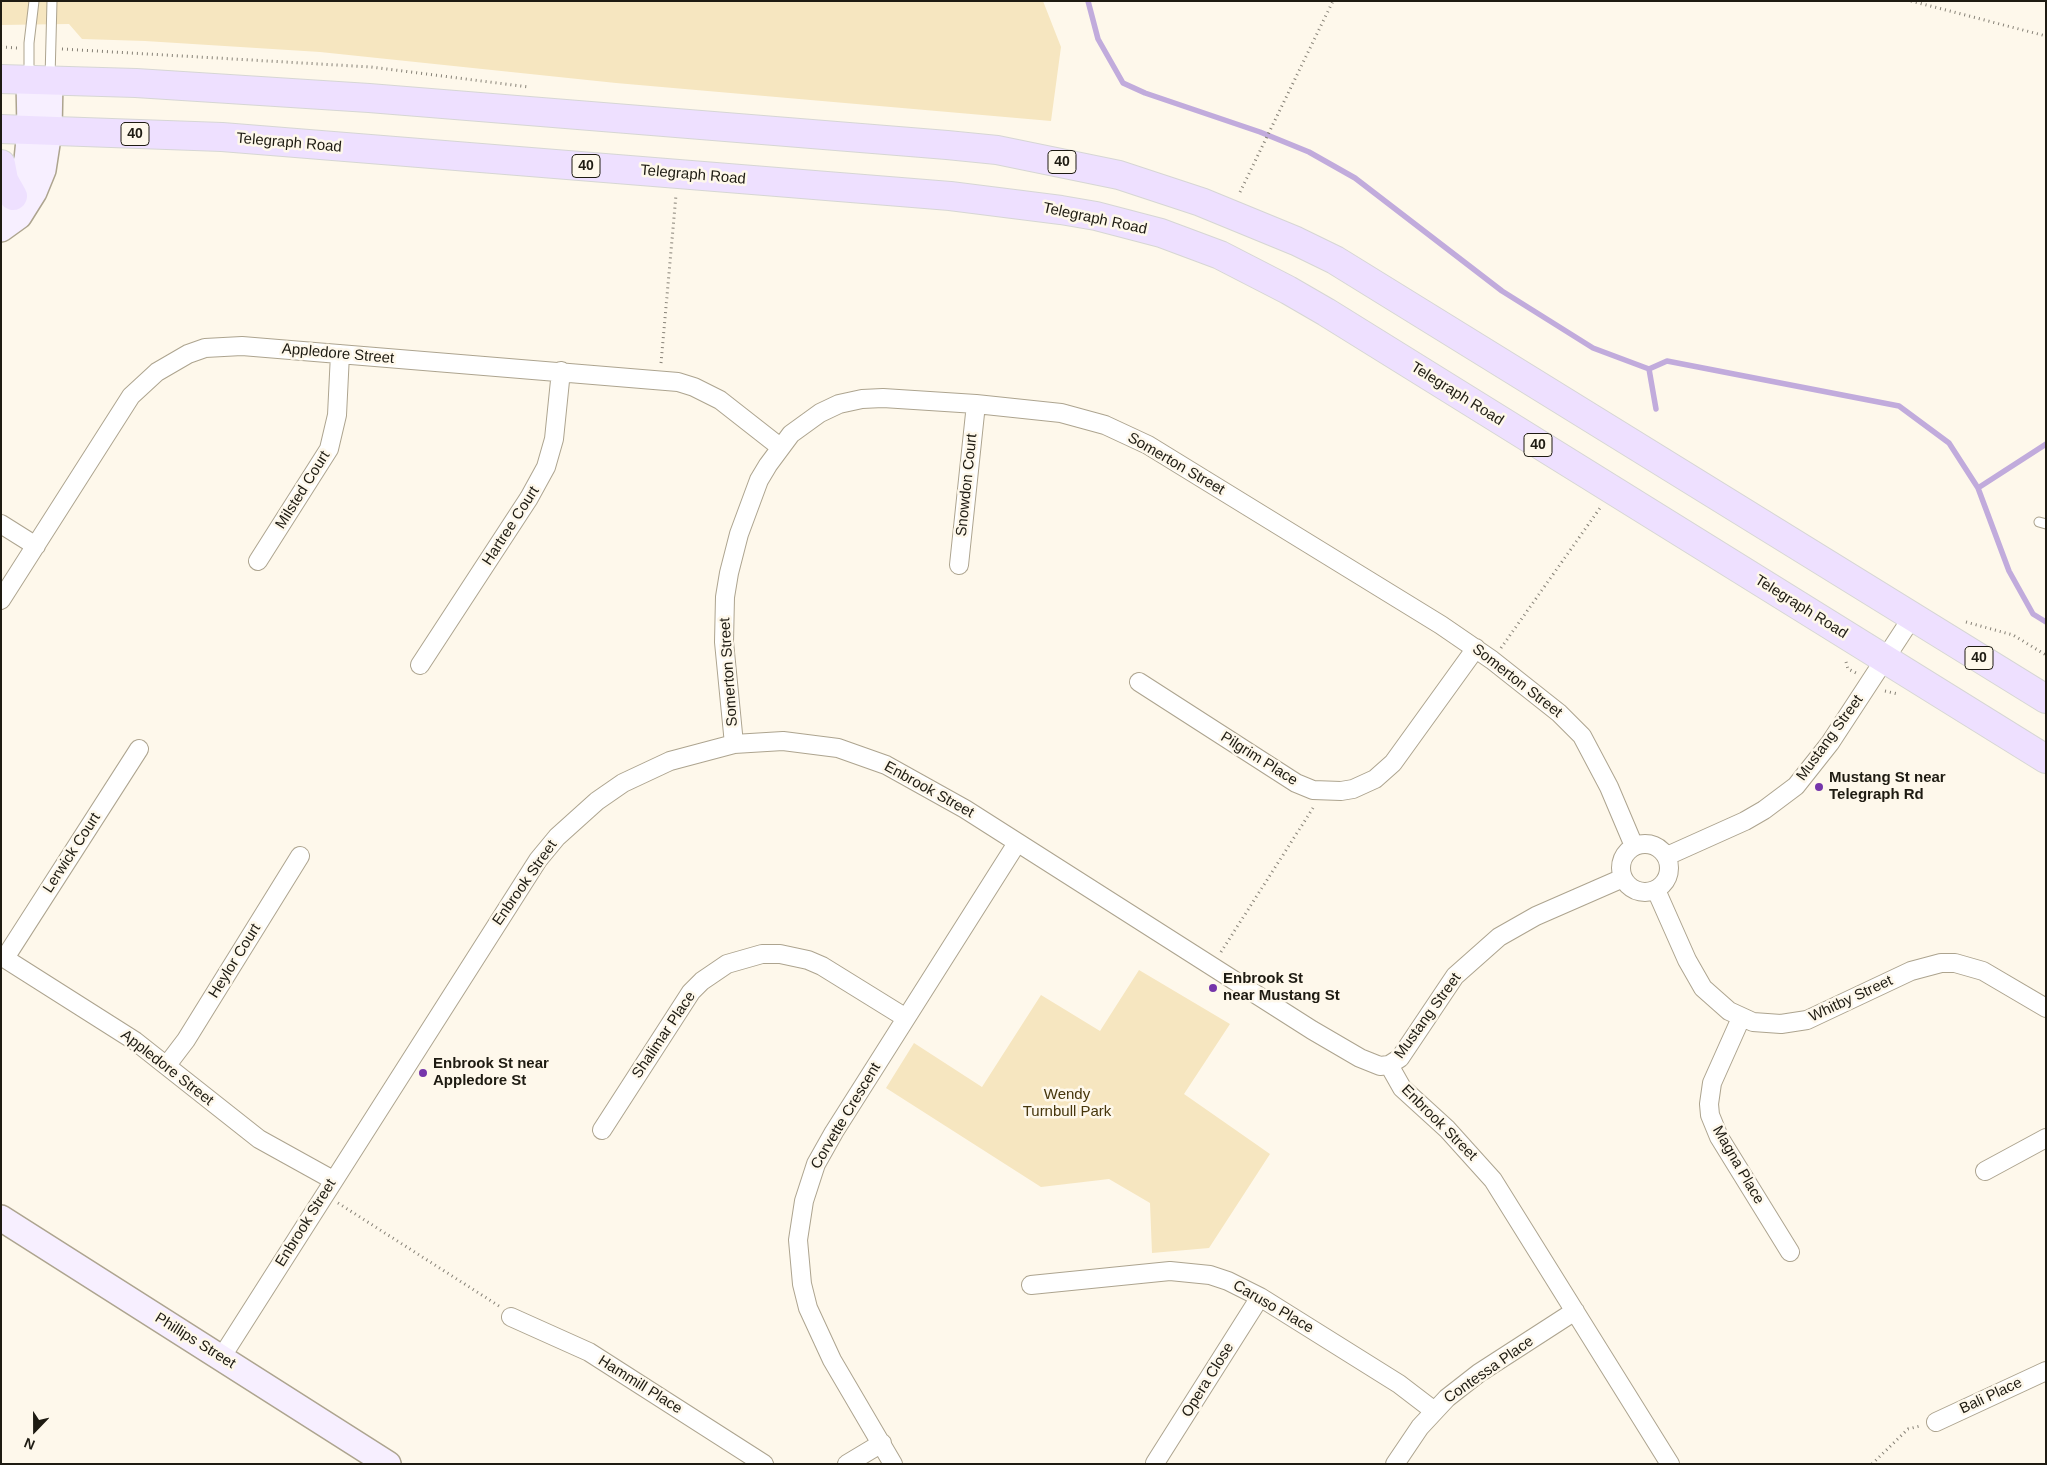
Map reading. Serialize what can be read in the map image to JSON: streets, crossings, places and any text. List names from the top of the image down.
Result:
{
  "streets": {
    "main road": ["40", "Telegraph Road"],
    "street": [
      "Appledore Street",
      "Somerton Street",
      "Snowdon Court",
      "Milsted Court",
      "Hartree Court",
      "Mustang Street",
      "Pilgrim Place",
      "Enbrook Street",
      "Lerwick Court",
      "Heylor Court",
      "Whitby Street",
      "Shalimar Place",
      "Corvette Crescent",
      "Magna Place",
      "Caruso Place",
      "Phillips Street",
      "Contessa Place",
      "Opera Close",
      "Hammill Place",
      "Bali Place"
    ]
  },
  "crossings": [
    ["40", "Mustang Street"],
    ["Telegraph Road", "Mustang Street"],
    ["Appledore Street", "Somerton Street"],
    ["Appledore Street", "Milsted Court"],
    ["Appledore Street", "Hartree Court"],
    ["Appledore Street", "Enbrook Street"],
    ["Appledore Street", "Lerwick Court"],
    ["Appledore Street", "Heylor Court"],
    ["Somerton Street", "Snowdon Court"],
    ["Somerton Street", "Mustang Street"],
    ["Somerton Street", "Pilgrim Place"],
    ["Somerton Street", "Enbrook Street"],
    ["Somerton Street", "Whitby Street"],
    ["Mustang Street", "Enbrook Street"],
    ["Mustang Street", "Whitby Street"],
    ["Enbrook Street", "Corvette Crescent"],
    ["Enbrook Street", "Phillips Street"],
    ["Enbrook Street", "Contessa Place"],
    ["Whitby Street", "Magna Place"],
    ["Shalimar Place", "Corvette Crescent"],
    ["Caruso Place", "Contessa Place"],
    ["Caruso Place", "Opera Close"]
  ],
  "parks": ["Wendy Turnbull Park"],
  "places": ["Mustang St near Telegraph Rd", "Enbrook St near Mustang St", "Enbrook St near Appledore St"],
  "north": "bottom"
}
